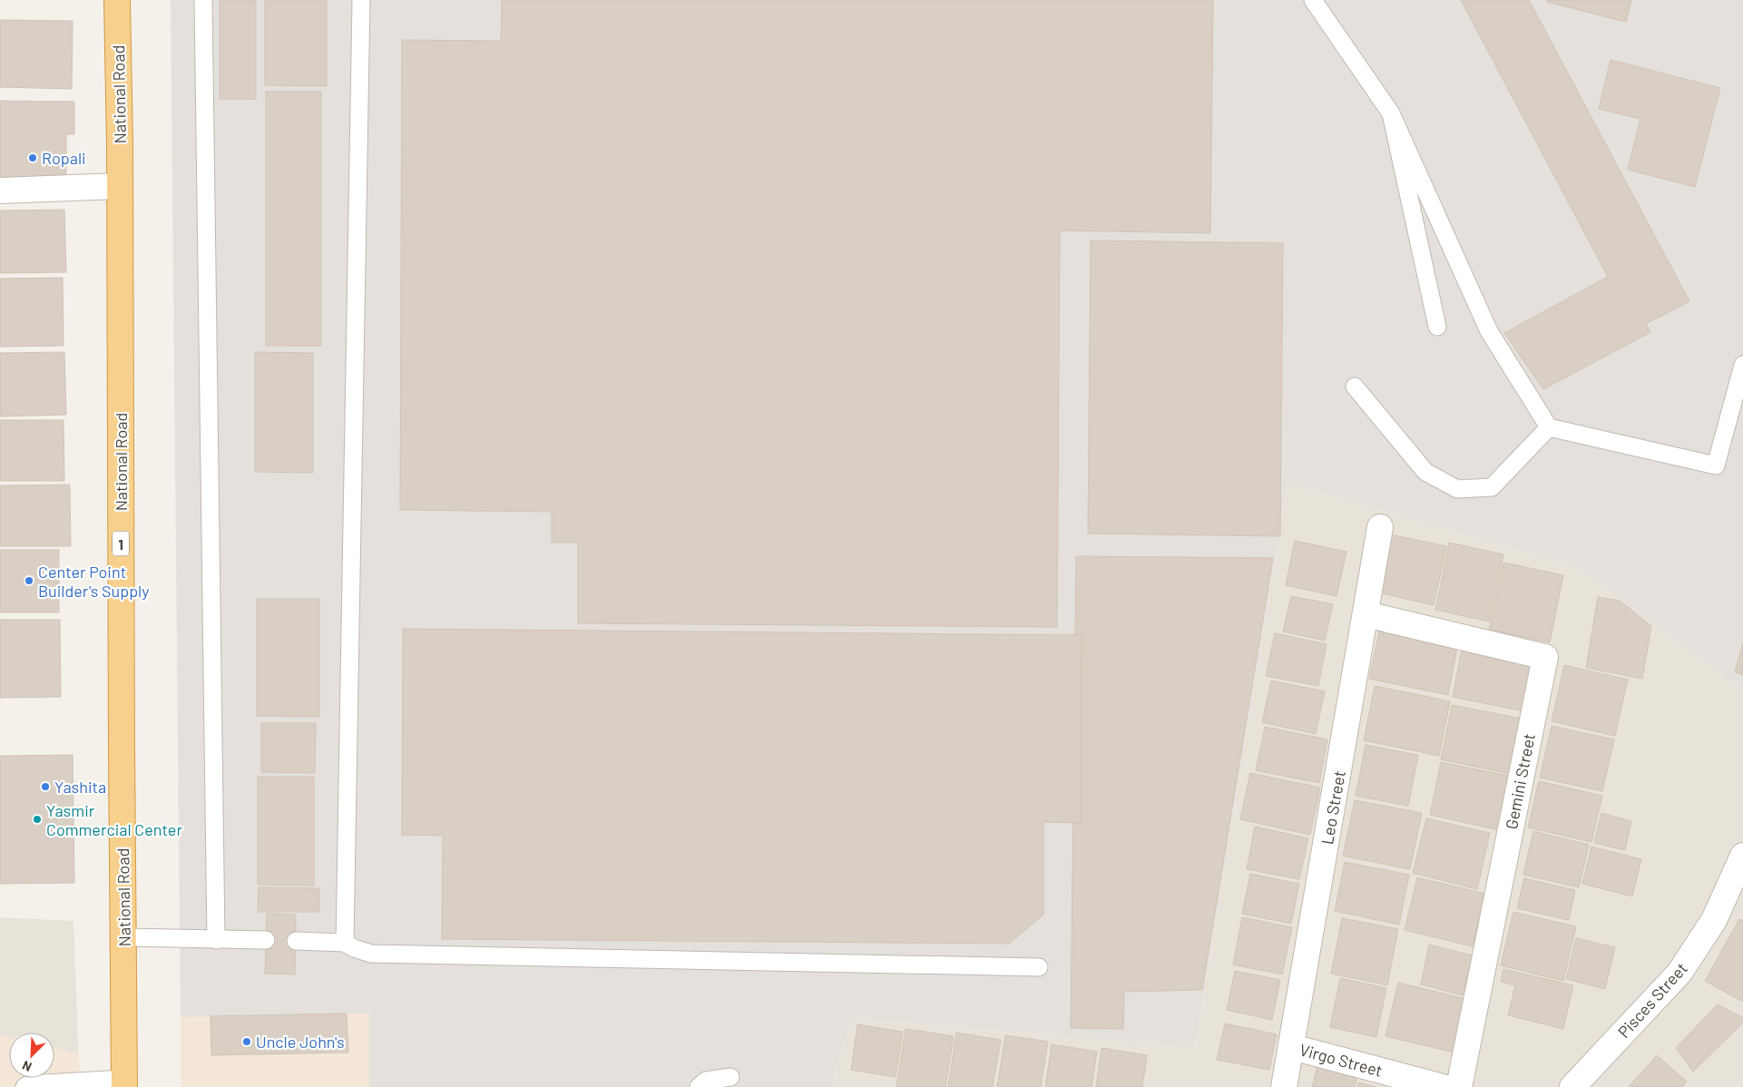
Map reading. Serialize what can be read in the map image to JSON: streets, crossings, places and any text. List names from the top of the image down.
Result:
{
  "streets": {
    "highway": ["National Road", "1"],
    "street": [
      "Gemini Street",
      "Leo Street",
      "Pisces Street",
      "Virgo Street"
    ]
  },
  "crossings": [
    ["Gemini Street", "Leo Street"],
    ["Leo Street", "Virgo Street"]
  ],
  "places": [
    "Ropali",
    "Center Point Builder's Supply",
    "Yashita",
    "Yasmir Commercial Center",
    "Uncle John's"
  ],
  "north": "bottom left"
}
